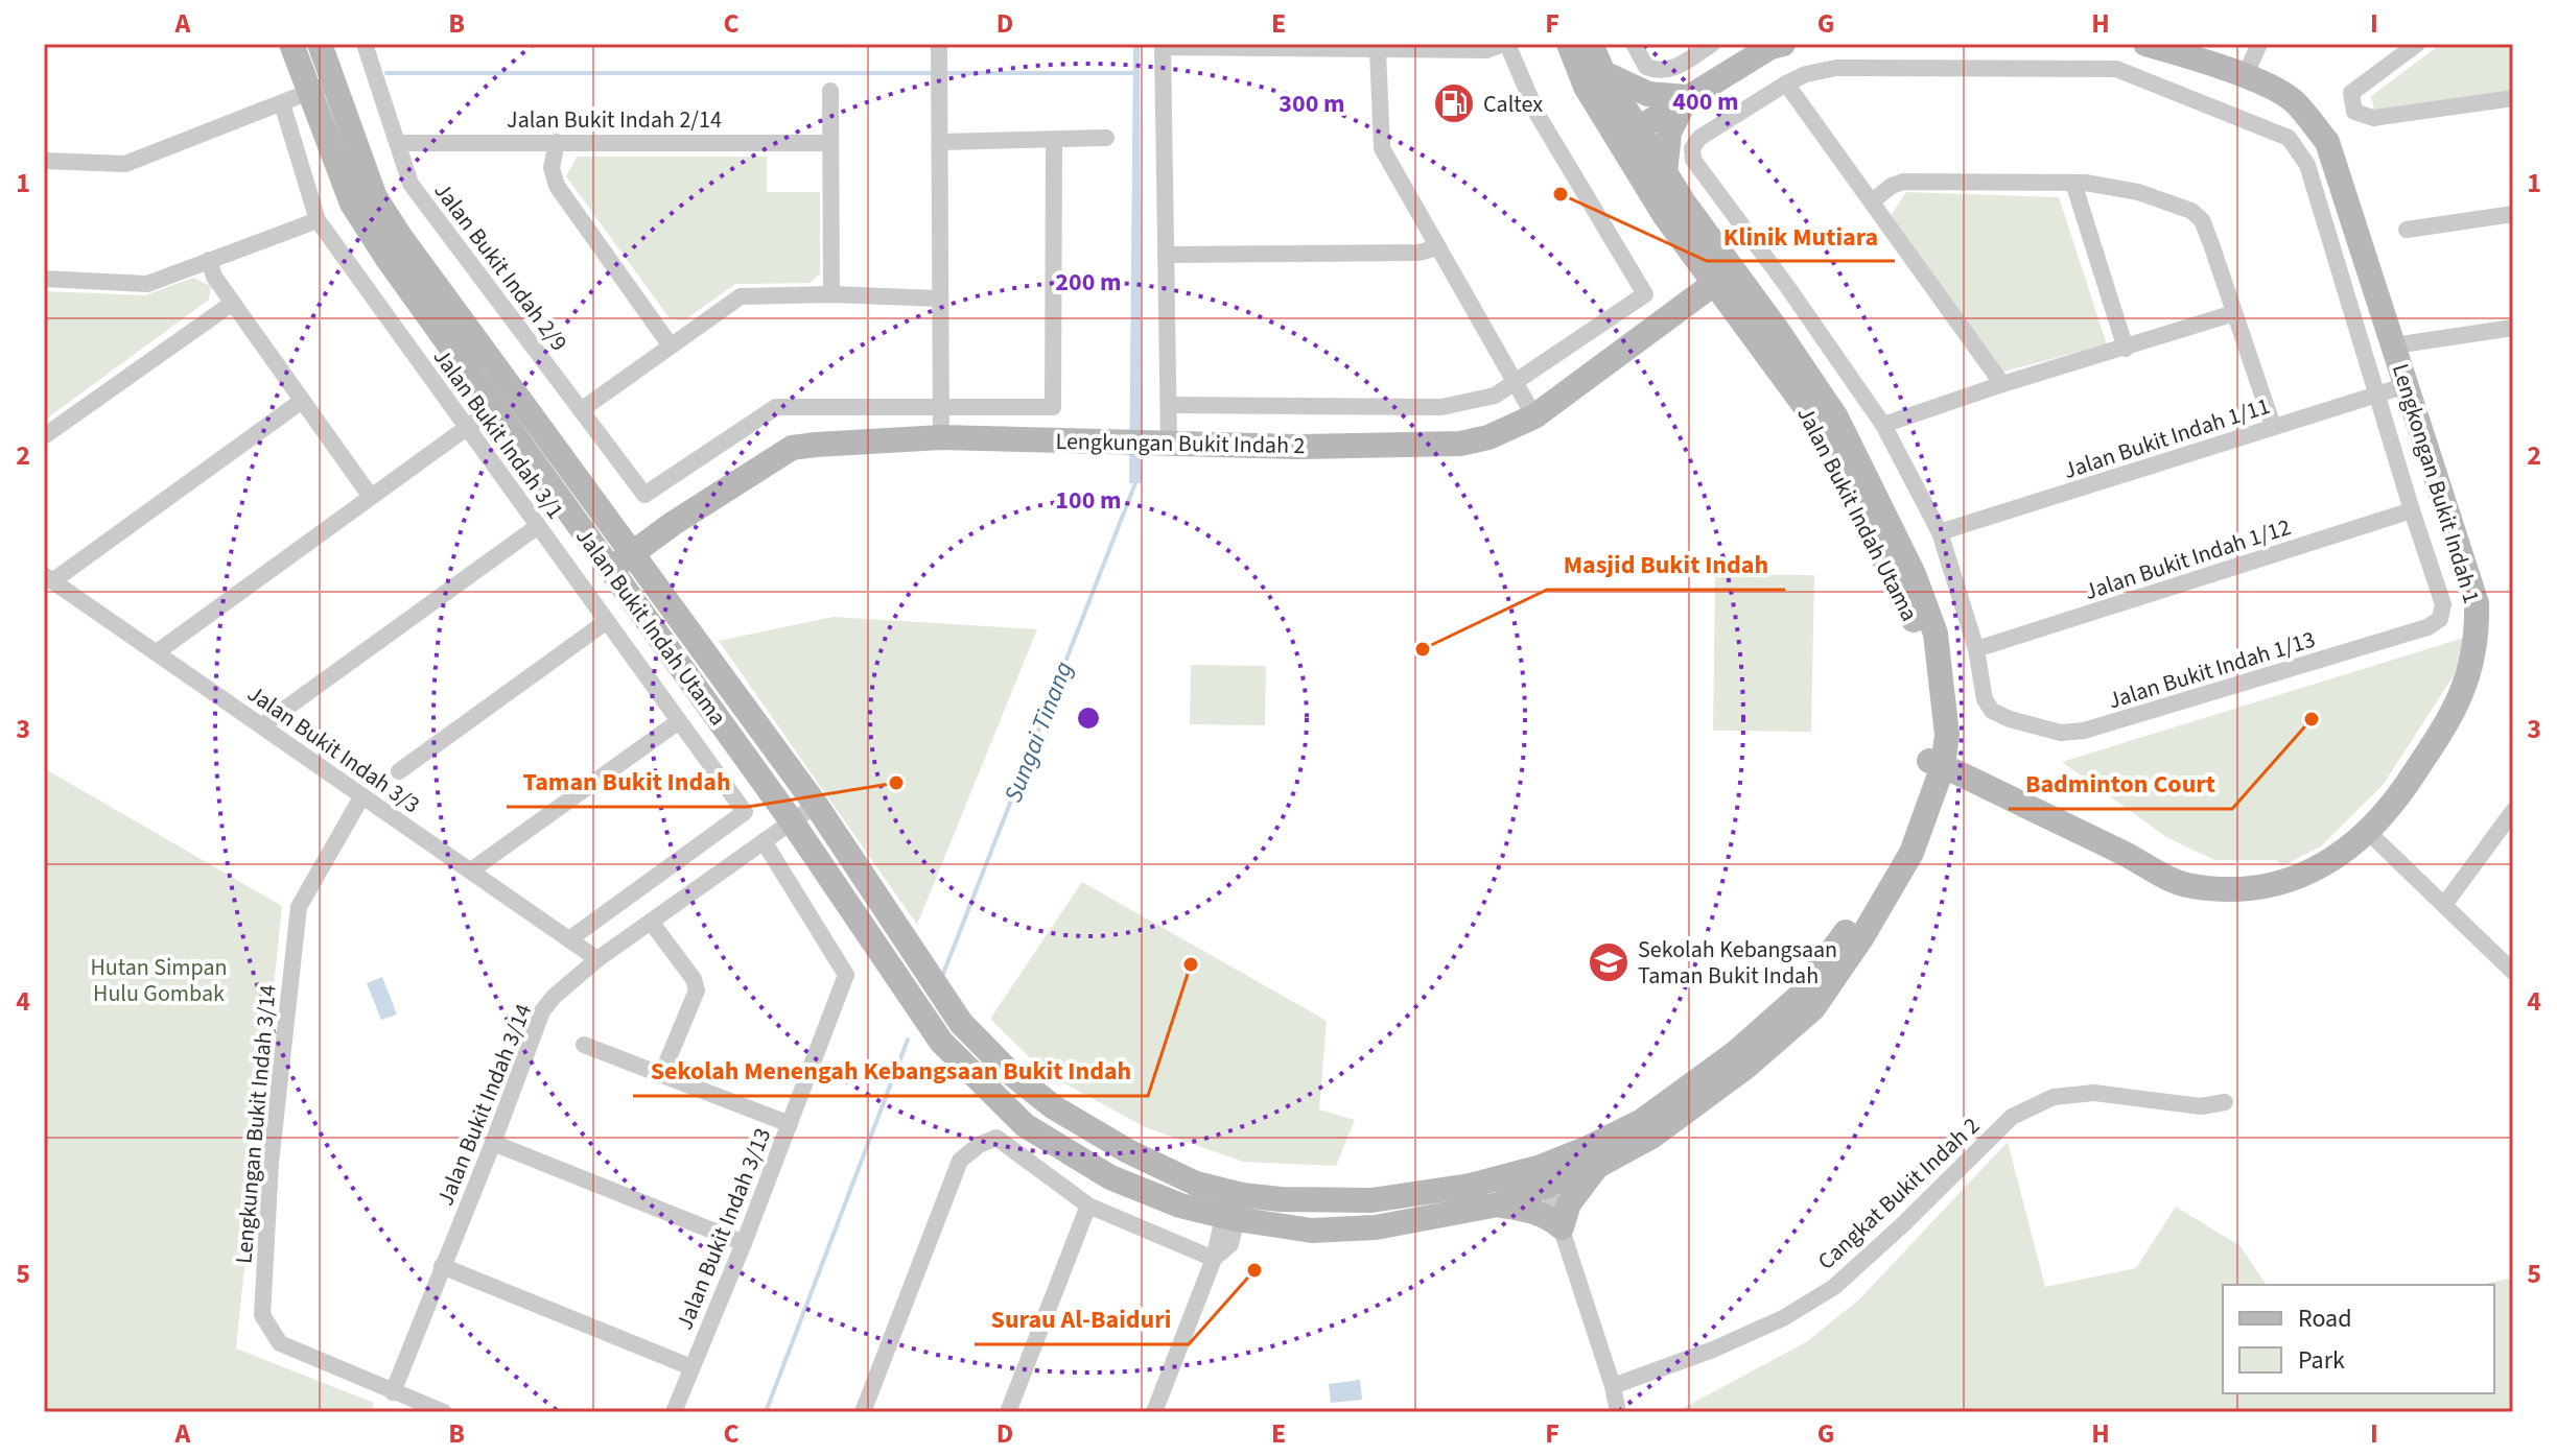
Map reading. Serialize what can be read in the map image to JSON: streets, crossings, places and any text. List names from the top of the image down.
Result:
{
  "streets": {
    "street": [
      "Jalan Bukit Indah 2/14",
      "Jalan Bukit Indah 2/9",
      "Jalan Bukit Indah 3/1",
      "Jalan Bukit Indah 1/11",
      "Lengkungan Bukit Indah 2",
      "Lengkongan Bukit Indah 1",
      "Jalan Bukit Indah Utama",
      "Jalan Bukit Indah 1/12",
      "Jalan Bukit Indah 1/13",
      "Jalan Bukit Indah 3/3",
      "Jalan Bukit Indah 3/14",
      "Lengkungan Bukit Indah 3/14",
      "Cangkat Bukit Indah 2",
      "Jalan Bukit Indah 3/13"
    ]
  },
  "crossings": [
    ["Jalan Bukit Indah 2/14", "Jalan Bukit Indah 2/9"],
    ["Jalan Bukit Indah 3/1", "Jalan Bukit Indah 3/3"],
    ["Jalan Bukit Indah 1/11", "Lengkongan Bukit Indah 1"],
    ["Lengkungan Bukit Indah 2", "Jalan Bukit Indah Utama"],
    ["Lengkongan Bukit Indah 1", "Jalan Bukit Indah Utama"],
    ["Jalan Bukit Indah Utama", "Jalan Bukit Indah 3/14"],
    ["Jalan Bukit Indah 1/12", "Jalan Bukit Indah 1/13"],
    ["Jalan Bukit Indah 3/3", "Jalan Bukit Indah 3/14"],
    ["Jalan Bukit Indah 3/3", "Lengkungan Bukit Indah 3/14"],
    ["Jalan Bukit Indah 3/14", "Lengkungan Bukit Indah 3/14"],
    ["Jalan Bukit Indah 3/14", "Jalan Bukit Indah 3/13"]
  ],
  "water": ["Sungai Tinang"],
  "parks": ["Hutan Simpan Hulu Gombak"],
  "places": {
    "fuel station": ["Caltex"],
    "other": [
      "Klinik Mutiara",
      "Masjid Bukit Indah",
      "Badminton Court",
      "Taman Bukit Indah",
      "Sekolah Menengah Kebangsaan Bukit Indah",
      "Surau Al-Baiduri"
    ],
    "school or university": ["Sekolah Kebangsaan Taman Bukit Indah"]
  },
  "legend": ["Road", "Park"],
  "grid": {
    "columns": [
      "A",
      "B",
      "C",
      "D",
      "E",
      "F",
      "G",
      "H",
      "I"
    ],
    "rows": [
      "1",
      "2",
      "3",
      "4",
      "5"
    ]
  },
  "rings": [
    "400 m",
    "300 m",
    "200 m",
    "100 m"
  ]
}
